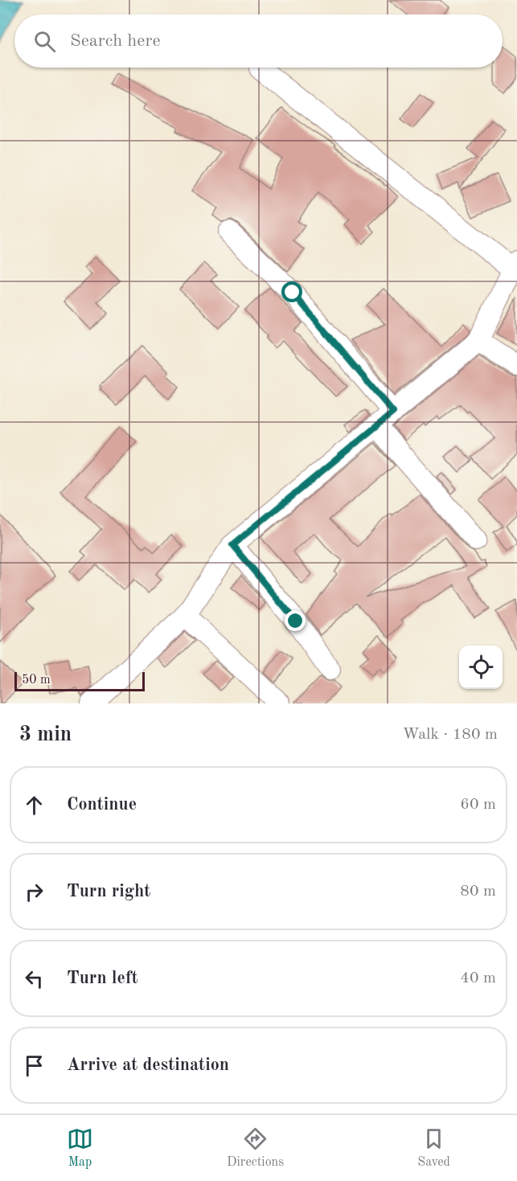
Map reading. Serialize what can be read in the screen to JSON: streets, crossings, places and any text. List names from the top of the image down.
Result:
{
  "scale_bar": "50 m",
  "page": {
    "search": "Search here",
    "scale": "50 m",
    "heading": ["3 min", "Walk · 180 m"],
    "list": [
      ["Continue", "60 m"],
      ["Turn right", "80 m"],
      ["Turn left", "40 m"],
      "Arrive at destination"
    ],
    "nav": ["Map", "Directions", "Saved"]
  }
}
